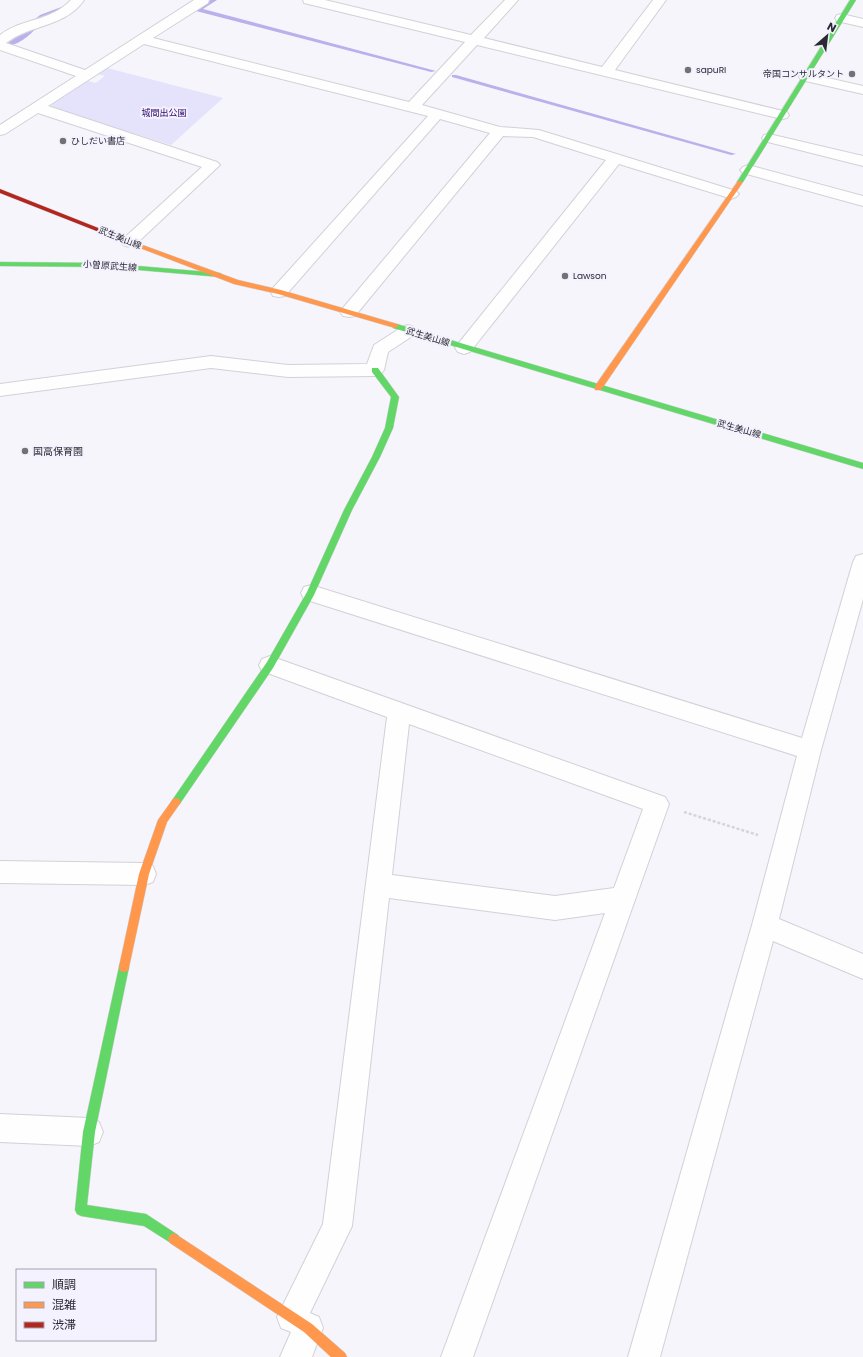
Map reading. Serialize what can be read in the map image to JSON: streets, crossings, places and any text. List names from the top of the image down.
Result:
{
  "streets": {
    "street": ["武生美山線", "小曽原武生線"]
  },
  "crossings": [
    ["武生美山線", "小曽原武生線"]
  ],
  "parks": ["城間出公園"],
  "places": [
    "sapuRI",
    "帝国コンサルタント",
    "ひしだい書店",
    "Lawson",
    "国高保育園"
  ],
  "legend": ["順調", "混雑", "渋滞"],
  "north": "top right"
}
